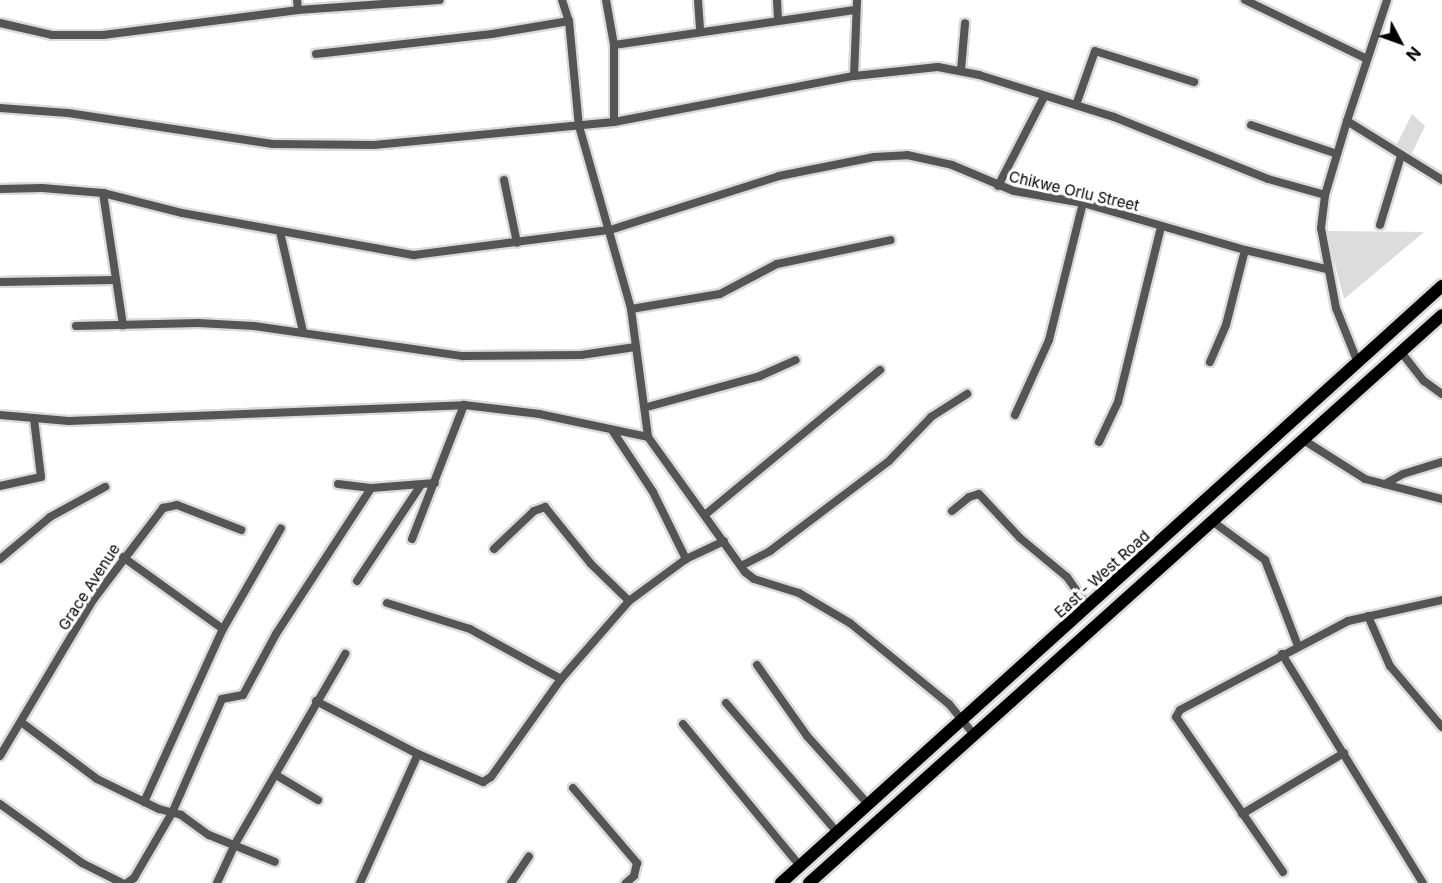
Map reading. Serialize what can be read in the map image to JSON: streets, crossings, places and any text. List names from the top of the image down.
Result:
{
  "streets": {
    "main road": ["East - West Road"],
    "street": ["Chikwe Orlu Street", "Grace Avenue"]
  },
  "north": "bottom right"
}
